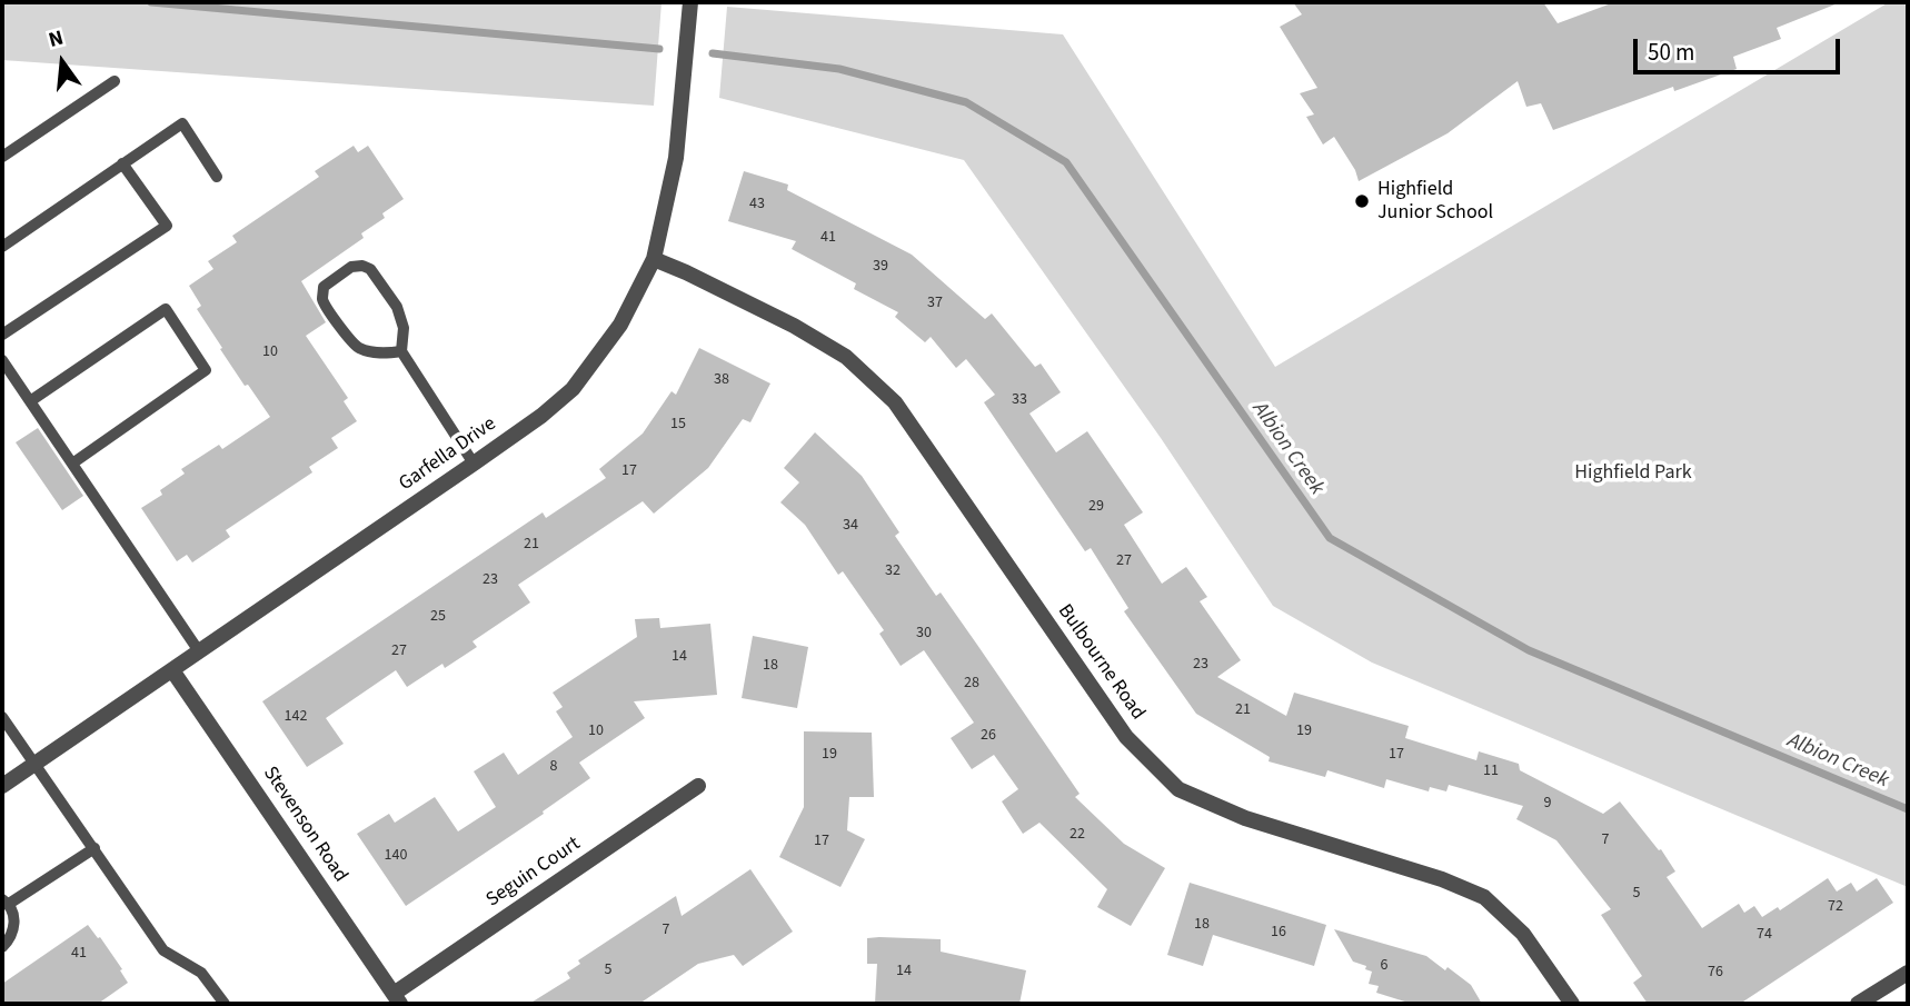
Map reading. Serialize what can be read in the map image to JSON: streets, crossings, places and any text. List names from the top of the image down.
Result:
{
  "streets": {
    "street": [
      "Garfella Drive",
      "Bulbourne Road",
      "Stevenson Road",
      "Seguin Court"
    ]
  },
  "crossings": [
    ["Garfella Drive", "Bulbourne Road"],
    ["Garfella Drive", "Stevenson Road"],
    ["Stevenson Road", "Seguin Court"]
  ],
  "water": ["Albion Creek"],
  "parks": ["Highfield Park"],
  "places": ["Highfield Junior School"],
  "house_numbers": [
    "43",
    "41",
    "39",
    "37",
    "10",
    "38",
    "33",
    "15",
    "17",
    "29",
    "34",
    "21",
    "27",
    "32",
    "23",
    "25",
    "30",
    "27",
    "14",
    "23",
    "18",
    "28",
    "21",
    "142",
    "10",
    "19",
    "26",
    "19",
    "17",
    "8",
    "11",
    "9",
    "22",
    "7",
    "17",
    "140",
    "5",
    "72",
    "18",
    "7",
    "16",
    "74",
    "41",
    "6",
    "5",
    "14",
    "76"
  ],
  "scale_bar": "50 m",
  "north": "top"
}
